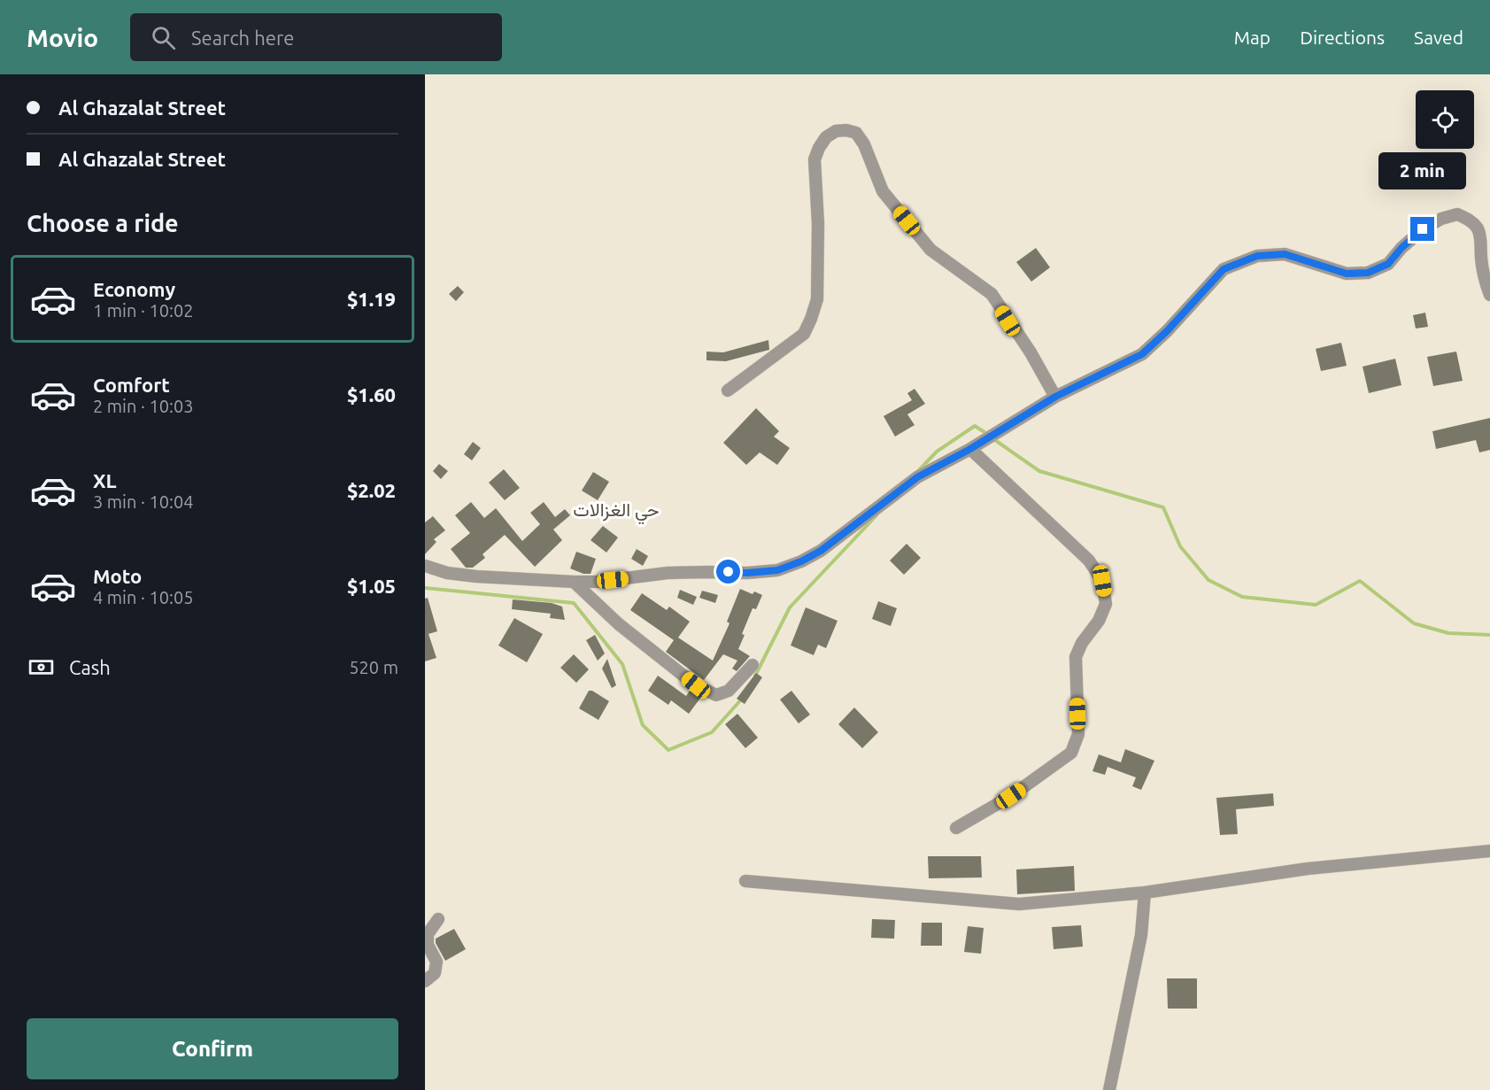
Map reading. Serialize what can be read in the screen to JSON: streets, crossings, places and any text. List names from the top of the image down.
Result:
{
  "districts": ["حي الغزالات"],
  "page": {
    "header": "Movio",
    "search": "Search here",
    "nav": ["Map", "Directions", "Saved"],
    "banner": ["Al Ghazalat Street", "Al Ghazalat Street"],
    "bubble": "2 min",
    "heading": "Choose a ride",
    "list": [
      {
        "name": "Economy",
        "note": "1 min · 10:02",
        "value": "$1.19"
      },
      {
        "name": "Comfort",
        "note": "2 min · 10:03",
        "value": "$1.60"
      },
      {
        "name": "XL",
        "note": "3 min · 10:04",
        "value": "$2.02"
      },
      {
        "name": "Moto",
        "note": "4 min · 10:05",
        "value": "$1.05"
      }
    ],
    "pay": ["Cash", "520 m"],
    "buttons": "Confirm"
  }
}
